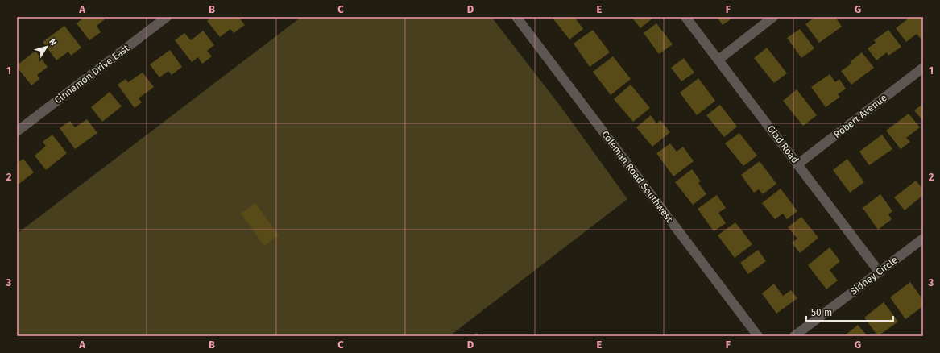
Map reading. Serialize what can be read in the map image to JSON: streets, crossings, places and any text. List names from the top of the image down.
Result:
{
  "streets": {
    "street": [
      "Cinnamon Drive East",
      "Robert Avenue",
      "Glad Road",
      "Coleman Road Southwest",
      "Sidney Circle"
    ]
  },
  "crossings": [
    ["Robert Avenue", "Glad Road"],
    ["Glad Road", "Sidney Circle"]
  ],
  "scale_bar": "50 m",
  "north": "top right",
  "grid": {
    "columns": [
      "A",
      "B",
      "C",
      "D",
      "E",
      "F",
      "G"
    ],
    "rows": ["1", "2", "3"]
  }
}
